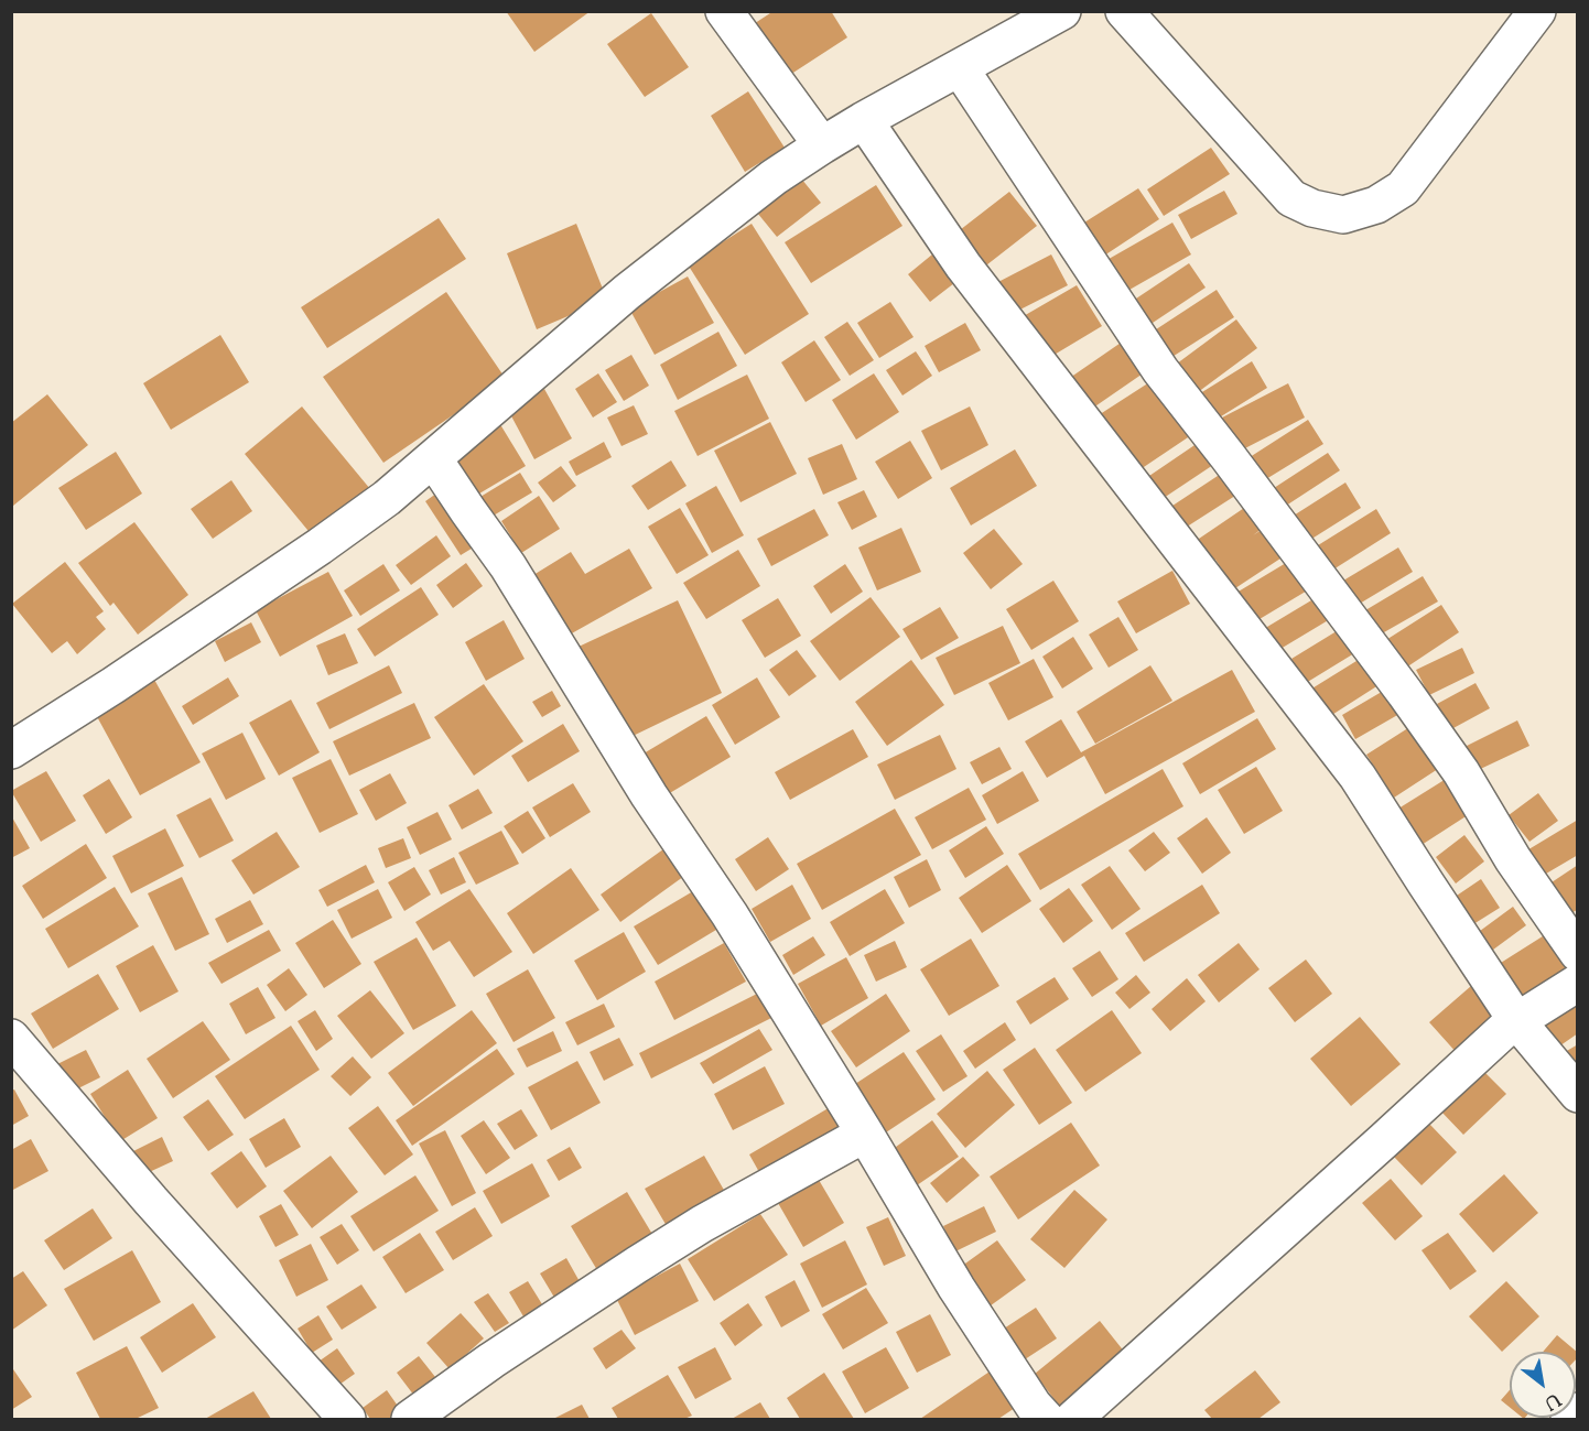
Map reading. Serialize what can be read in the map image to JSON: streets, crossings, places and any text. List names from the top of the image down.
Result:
{
  "north": "bottom right"
}
